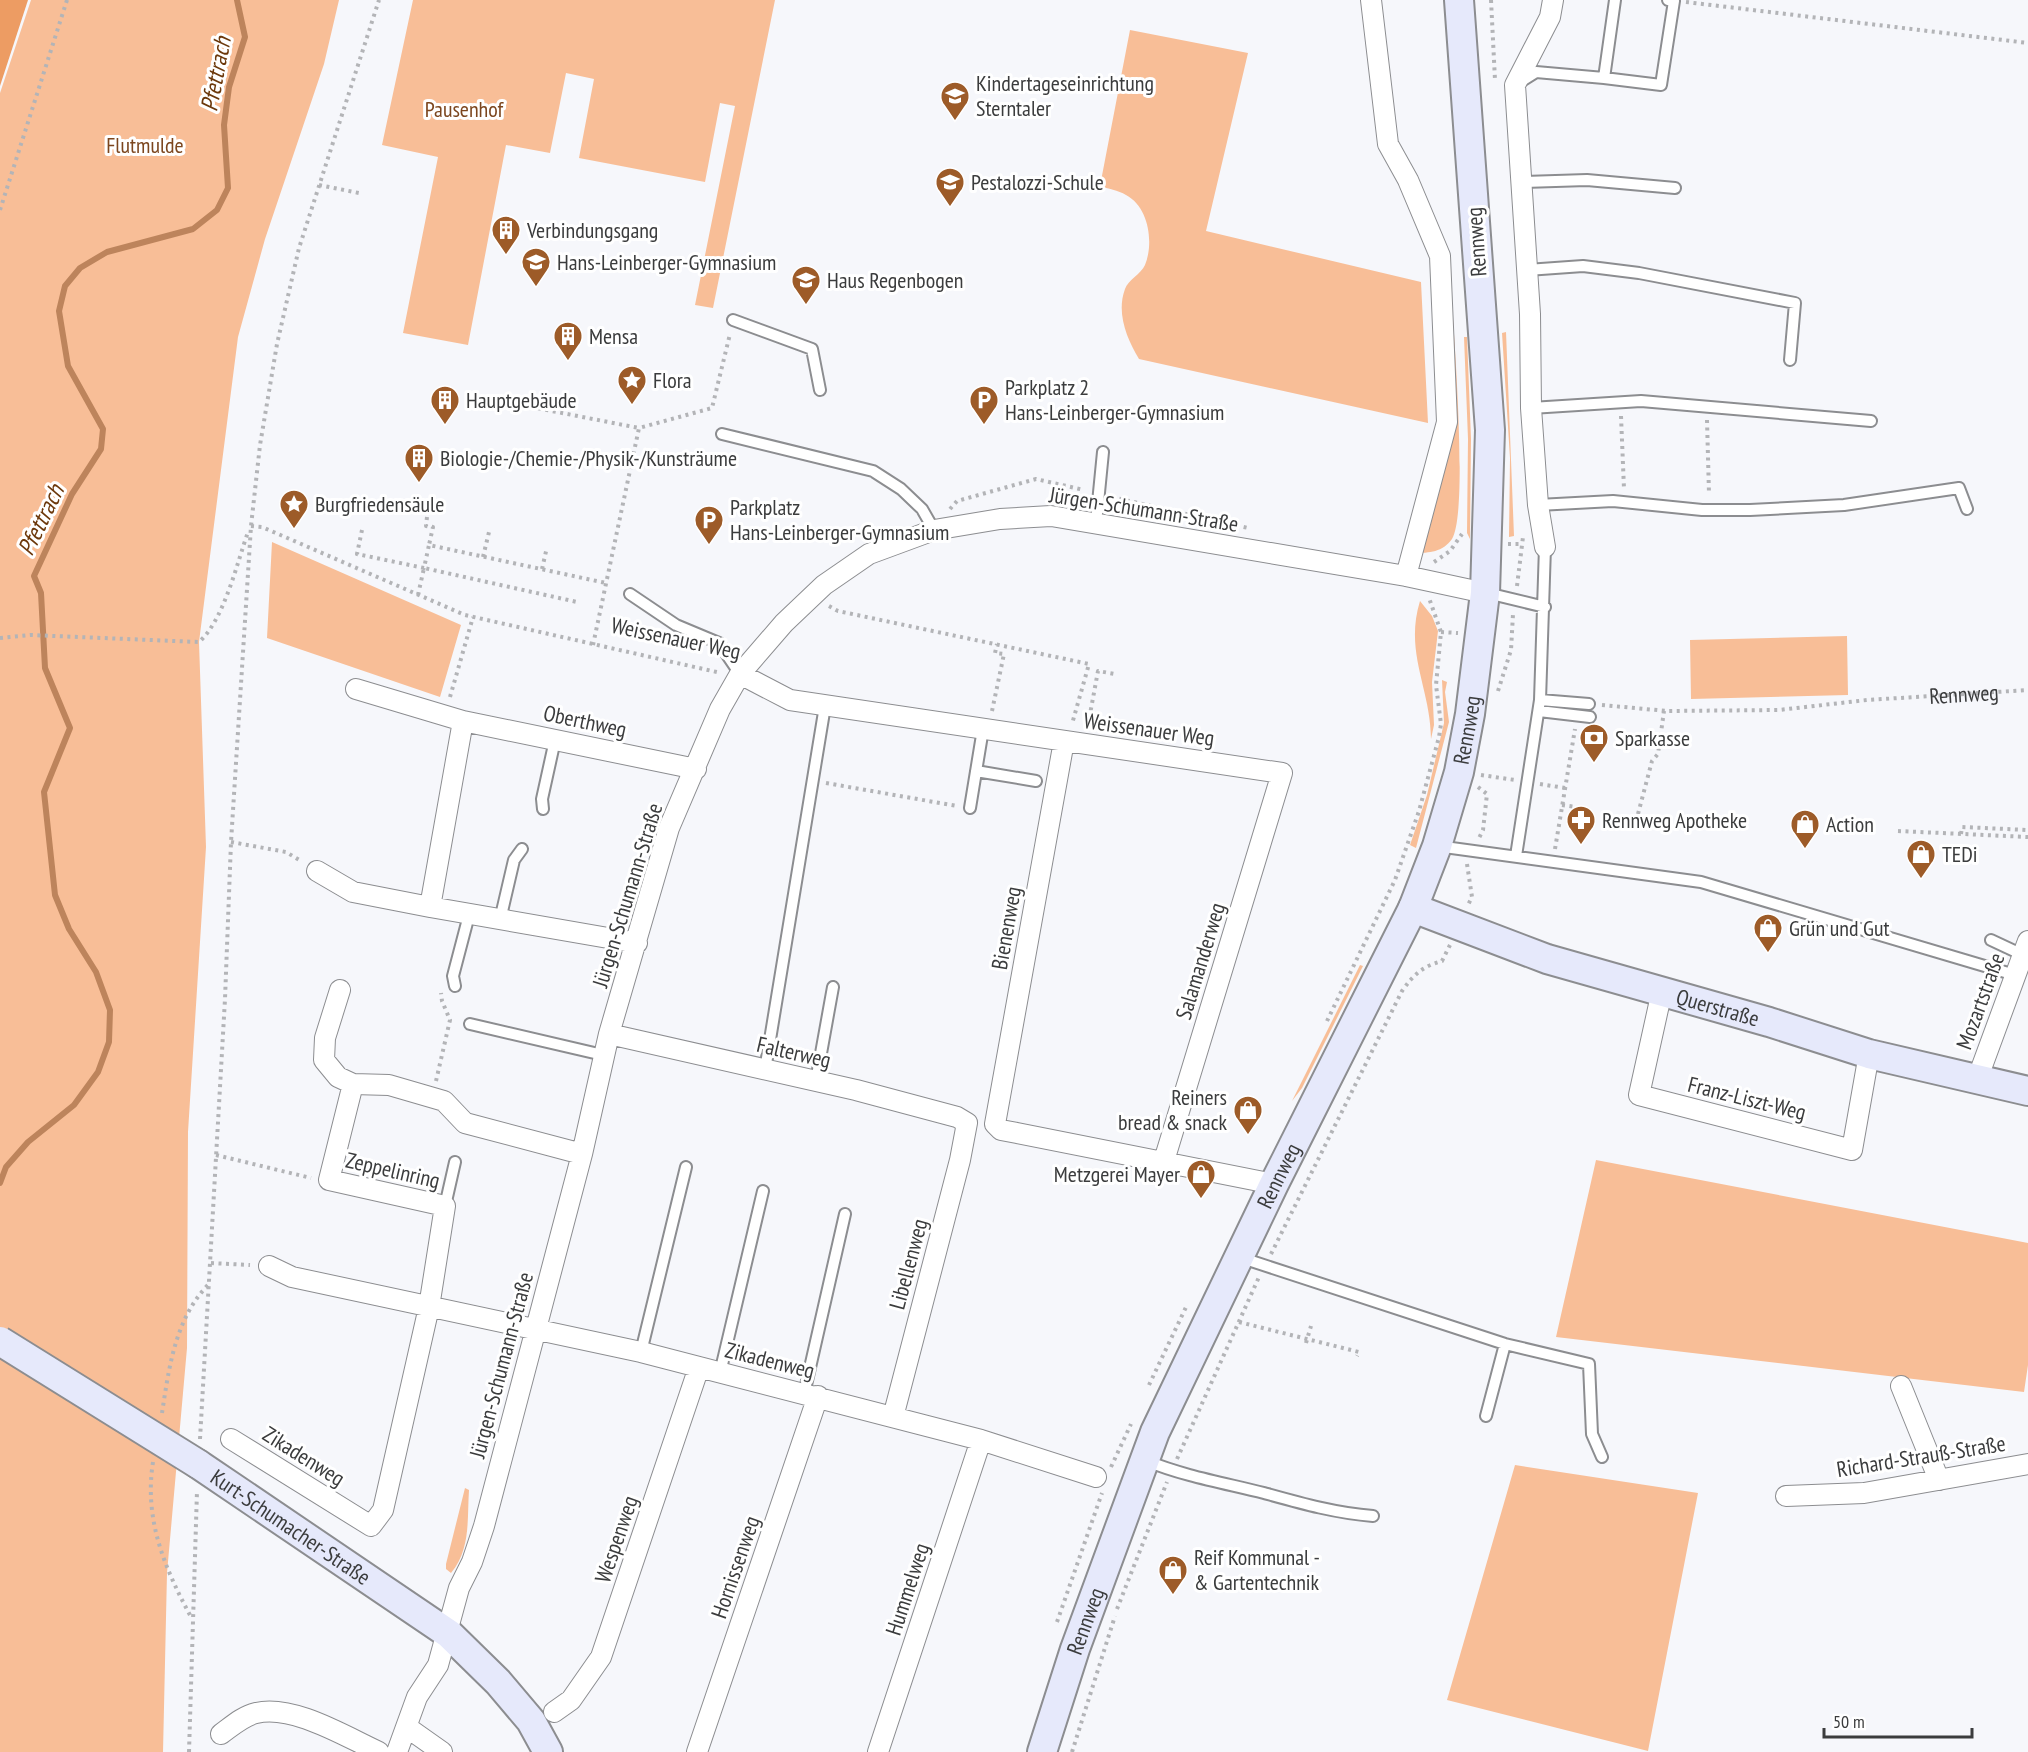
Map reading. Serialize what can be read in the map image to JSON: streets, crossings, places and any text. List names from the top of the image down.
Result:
{
  "streets": {
    "main road": ["Rennweg", "Querstraße", "Kurt-Schumacher-Straße"],
    "street": [
      "Jürgen-Schumann-Straße",
      "Weissenauer Weg",
      "Oberthweg",
      "Bienenweg",
      "Salamanderweg",
      "Mozartstraße",
      "Falterweg",
      "Franz-Liszt-Weg",
      "Zeppelinring",
      "Libellenweg",
      "Zikadenweg",
      "Richard-Strauß-Straße",
      "Wespenweg",
      "Hornissenweg",
      "Hummelweg"
    ]
  },
  "crossings": [
    ["Rennweg", "Jürgen-Schumann-Straße"],
    ["Rennweg", "Querstraße"],
    ["Jürgen-Schumann-Straße", "Weissenauer Weg"],
    ["Jürgen-Schumann-Straße", "Oberthweg"],
    ["Jürgen-Schumann-Straße", "Falterweg"],
    ["Jürgen-Schumann-Straße", "Zikadenweg"],
    ["Jürgen-Schumann-Straße", "Kurt-Schumacher-Straße"],
    ["Weissenauer Weg", "Bienenweg"],
    ["Weissenauer Weg", "Salamanderweg"],
    ["Bienenweg", "Salamanderweg"],
    ["Mozartstraße", "Querstraße"],
    ["Querstraße", "Franz-Liszt-Weg"],
    ["Falterweg", "Libellenweg"],
    ["Zeppelinring", "Zikadenweg"],
    ["Libellenweg", "Zikadenweg"],
    ["Zikadenweg", "Wespenweg"],
    ["Zikadenweg", "Hornissenweg"],
    ["Zikadenweg", "Hummelweg"]
  ],
  "water": ["Pfettrach"],
  "parks": ["Pausenhof", "Flutmulde"],
  "places": {
    "school or university": [
      "Kindertageseinrichtung Sterntaler",
      "Pestalozzi-Schule",
      "Hans-Leinberger-Gymnasium",
      "Haus Regenbogen"
    ],
    "building": [
      "Verbindungsgang",
      "Mensa",
      "Hauptgebäude",
      "Biologie-/Chemie-/Physik-/Kunsträume"
    ],
    "place": ["Flora", "Burgfriedensäule"],
    "parking": ["Parkplatz 2 Hans-Leinberger-Gymnasium", "Parkplatz Hans-Leinberger-Gymnasium"],
    "bank": ["Sparkasse"],
    "pharmacy": ["Rennweg Apotheke"],
    "shop": [
      "Action",
      "TEDi",
      "Grün und Gut",
      "Reiners bread & snack",
      "Metzgerei Mayer",
      "Reif Kommunal - & Gartentechnik"
    ]
  },
  "scale_bar": "50 m"
}
